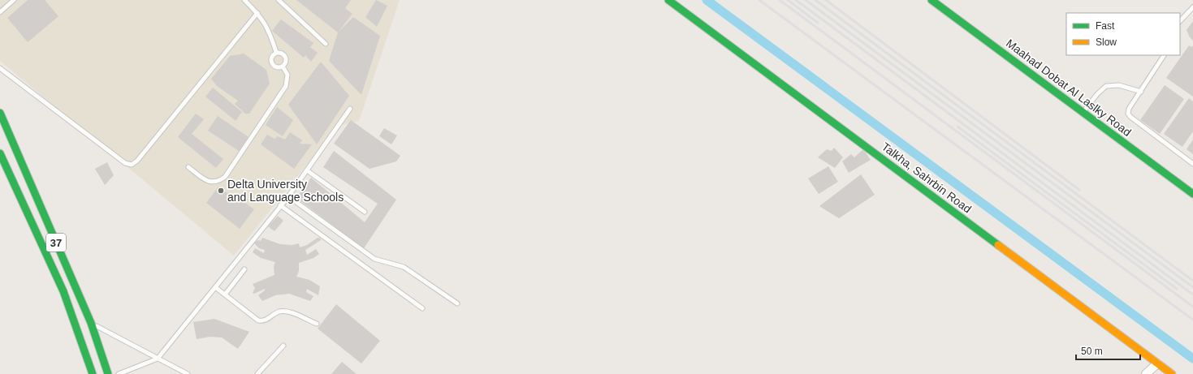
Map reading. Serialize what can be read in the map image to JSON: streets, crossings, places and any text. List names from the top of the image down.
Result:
{
  "streets": {
    "main road": ["Maahad Dobat Al Laslky Road", "Talkha, Sahrbin Road", "37"]
  },
  "places": ["Delta University and Language Schools"],
  "legend": ["Fast", "Slow"],
  "scale_bar": "50 m"
}
